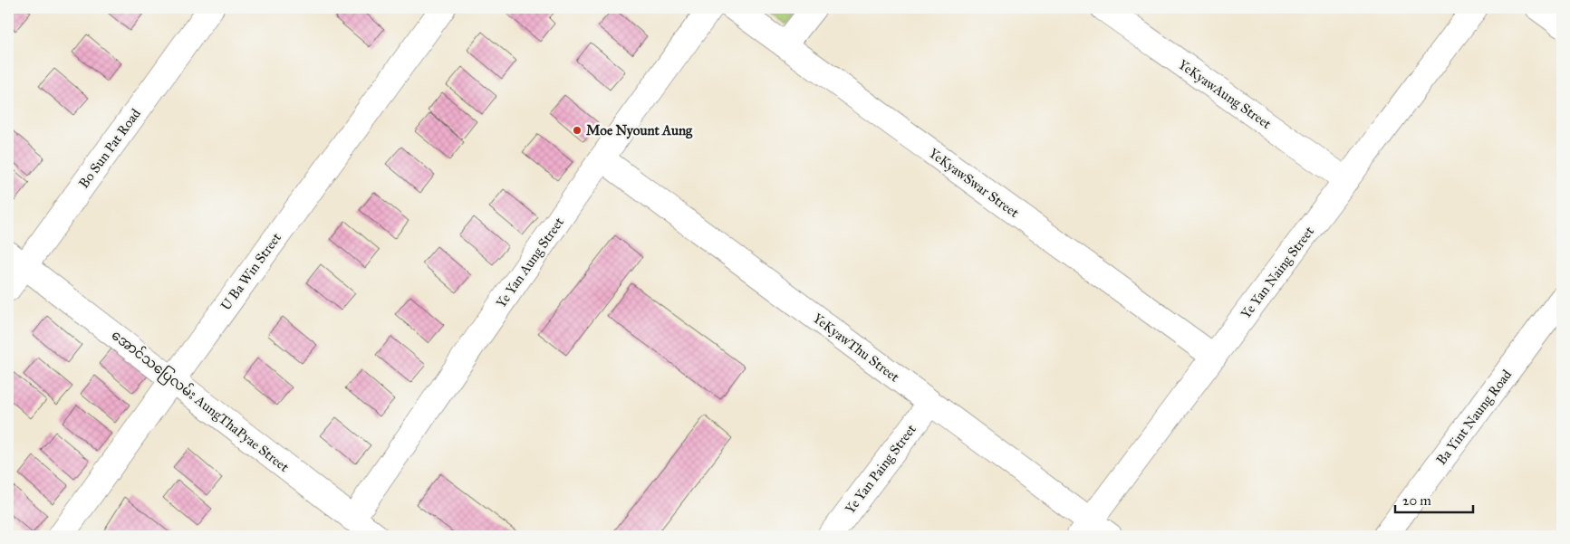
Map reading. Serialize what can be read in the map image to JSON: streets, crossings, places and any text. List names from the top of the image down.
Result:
{
  "streets": {
    "street": [
      "YeKyawAung Street",
      "Bo Sun Pat Road",
      "YeKyawSwar Street",
      "Ye Yan Aung Street",
      "U Ba Win Street",
      "Ye Yan Naing Street",
      "YeKyawThu Street",
      "အောင်သပြေလမ်း AungThaPyae Street",
      "Ba Yint Naung Road",
      "Ye Yan Paing Street"
    ]
  },
  "crossings": [
    ["YeKyawAung Street", "Ye Yan Naing Street"],
    ["Bo Sun Pat Road", "အောင်သပြေလမ်း AungThaPyae Street"],
    ["YeKyawSwar Street", "Ye Yan Naing Street"],
    ["Ye Yan Aung Street", "YeKyawThu Street"],
    ["Ye Yan Aung Street", "အောင်သပြေလမ်း AungThaPyae Street"],
    ["U Ba Win Street", "အောင်သပြေလမ်း AungThaPyae Street"],
    ["Ye Yan Naing Street", "YeKyawThu Street"],
    ["YeKyawThu Street", "Ye Yan Paing Street"]
  ],
  "places": ["Moe Nyount Aung"],
  "scale_bar": "20 m"
}
